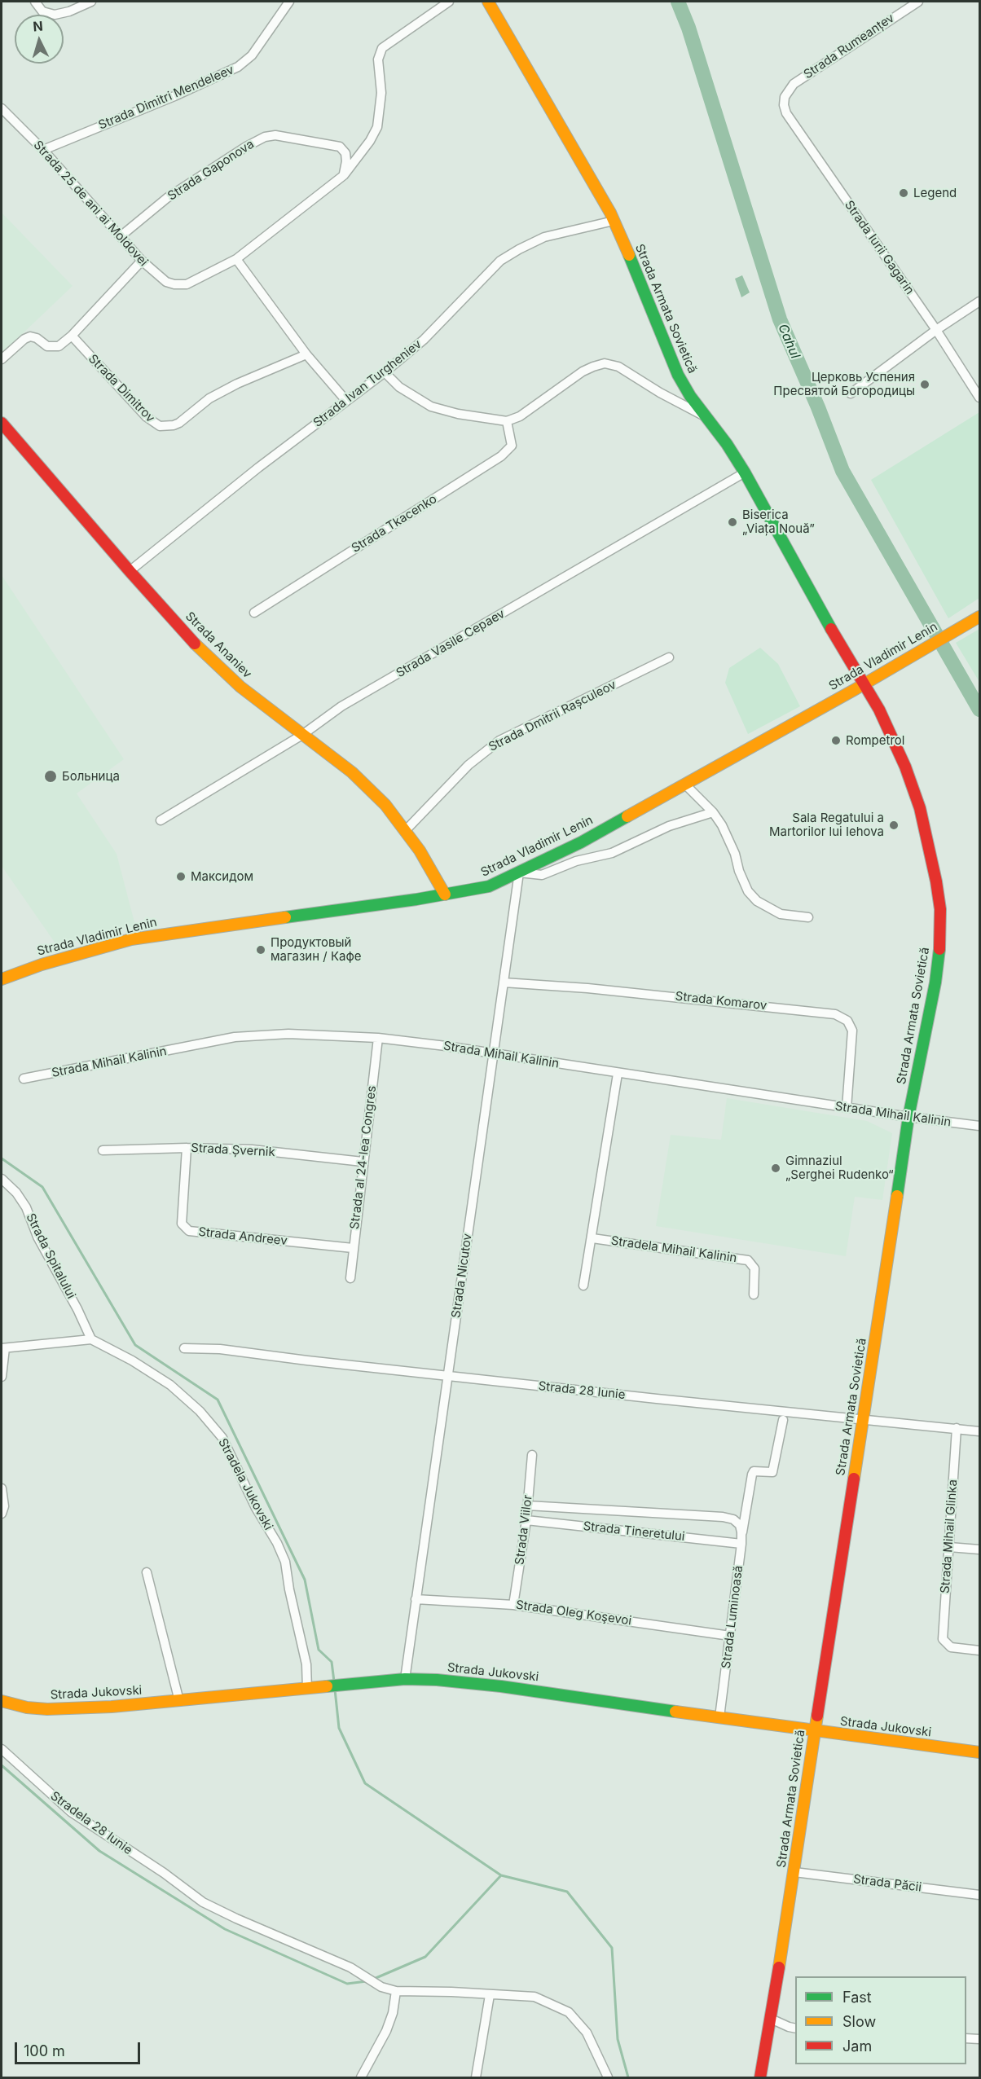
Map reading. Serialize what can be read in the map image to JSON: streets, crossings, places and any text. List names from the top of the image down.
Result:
{
  "streets": {
    "street": [
      "Strada Rumeanțev",
      "Strada Dimitri Mendeleev",
      "Strada Gaponova",
      "Strada 25 de ani ai Moldovei",
      "Strada Iurii Gagarin",
      "Strada Armata Sovietică",
      "Strada Ivan Turgheniev",
      "Strada Dimitrov",
      "Strada Tkacenko",
      "Strada Vasile Cepaev",
      "Strada Ananiev",
      "Strada Vladimir Lenin",
      "Strada Dmitrii Rașculeov",
      "Strada Komarov",
      "Strada Mihail Kalinin",
      "Strada Șvernik",
      "Strada al 24-lea Congres",
      "Strada Andreev",
      "Stradela Mihail Kalinin",
      "Strada Spitalului",
      "Strada Nicutov",
      "Strada 28 Iunie",
      "Stradela Jukovski",
      "Strada Viilor",
      "Strada Tineretului",
      "Strada Mihail Glinka",
      "Strada Oleg Koşevoi",
      "Strada Luminoasă",
      "Strada Jukovski",
      "Stradela 28 Iunie",
      "Strada Păcii"
    ]
  },
  "crossings": [
    ["Strada Rumeanțev", "Strada Iurii Gagarin"],
    ["Strada Dimitri Mendeleev", "Strada 25 de ani ai Moldovei"],
    ["Strada Gaponova", "Strada 25 de ani ai Moldovei"],
    ["Strada Armata Sovietică", "Strada Ivan Turgheniev"],
    ["Strada Armata Sovietică", "Strada Vasile Cepaev"],
    ["Strada Armata Sovietică", "Strada Vladimir Lenin"],
    ["Strada Armata Sovietică", "Strada Mihail Kalinin"],
    ["Strada Armata Sovietică", "Strada 28 Iunie"],
    ["Strada Armata Sovietică", "Strada Jukovski"],
    ["Strada Armata Sovietică", "Strada Păcii"],
    ["Strada Ivan Turgheniev", "Strada Ananiev"],
    ["Strada Vasile Cepaev", "Strada Ananiev"],
    ["Strada Ananiev", "Strada Vladimir Lenin"],
    ["Strada Ananiev", "Strada Dmitrii Rașculeov"],
    ["Strada Vladimir Lenin", "Strada Nicutov"],
    ["Strada Komarov", "Strada Mihail Kalinin"],
    ["Strada Komarov", "Strada Nicutov"],
    ["Strada Mihail Kalinin", "Strada al 24-lea Congres"],
    ["Strada Mihail Kalinin", "Strada Nicutov"],
    ["Strada Șvernik", "Strada al 24-lea Congres"],
    ["Strada Șvernik", "Strada Andreev"],
    ["Strada al 24-lea Congres", "Strada Andreev"],
    ["Strada Spitalului", "Stradela Jukovski"],
    ["Strada Nicutov", "Strada 28 Iunie"],
    ["Strada Nicutov", "Strada Oleg Koşevoi"],
    ["Strada Nicutov", "Strada Jukovski"],
    ["Strada 28 Iunie", "Strada Mihail Glinka"],
    ["Stradela Jukovski", "Strada Jukovski"],
    ["Strada Viilor", "Strada Tineretului"],
    ["Strada Viilor", "Strada Oleg Koşevoi"],
    ["Strada Tineretului", "Strada Luminoasă"],
    ["Strada Oleg Koşevoi", "Strada Luminoasă"],
    ["Strada Luminoasă", "Strada Jukovski"]
  ],
  "water": ["Cahul"],
  "places": [
    "Legend",
    "Церковь Успения Пресвятой Богородицы",
    "Biserica „Viața Nouă”",
    "Rompetrol",
    "Больница",
    "Sala Regatului a Martorilor lui Iehova",
    "Максидом",
    "Продуктовый магазин / Кафе",
    "Gimnaziul „Serghei Rudenko“"
  ],
  "legend": ["Fast", "Slow", "Jam"],
  "scale_bar": "100 m",
  "north": "top"
}
